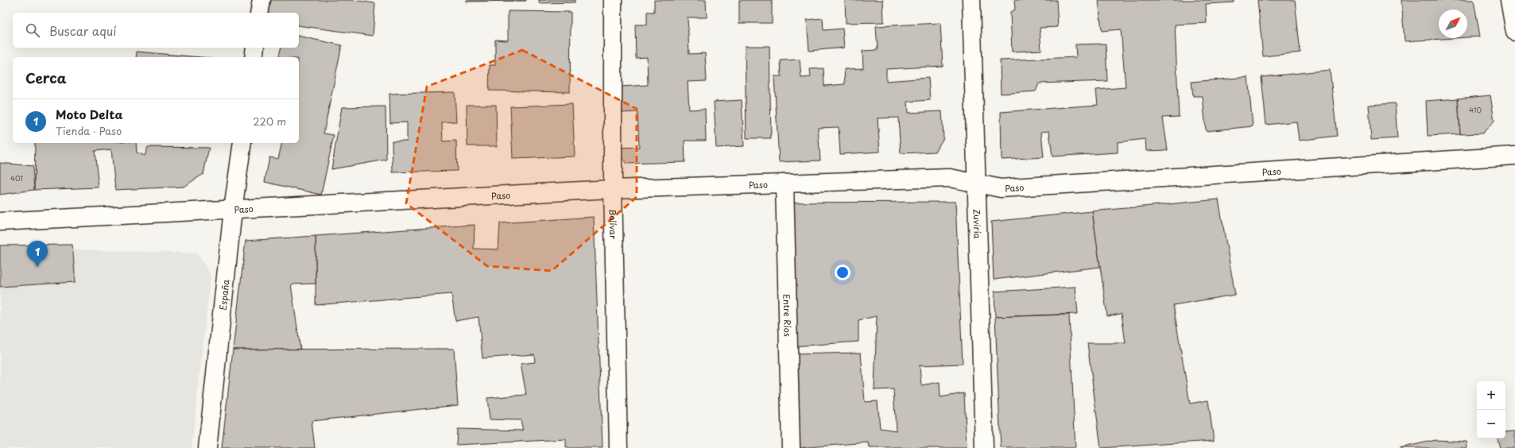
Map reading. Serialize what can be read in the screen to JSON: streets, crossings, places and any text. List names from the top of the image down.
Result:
{
  "streets": {
    "street": [
      "Paso",
      "Bolívar",
      "Zuviría",
      "España",
      "Entre Ríos"
    ]
  },
  "crossings": [
    ["Paso", "Bolívar"],
    ["Paso", "Zuviría"],
    ["Paso", "España"],
    ["Paso", "Entre Ríos"]
  ],
  "house_numbers": ["410", "401"],
  "north": "top right",
  "page": {
    "search": "Buscar aquí",
    "heading": "Cerca",
    "list": [
      {
        "mark": "1",
        "name": "Moto Delta",
        "note": "Tienda · Paso",
        "value": "220 m"
      }
    ],
    "pins": "1",
    "map_buttons": ["+", "−"]
  }
}
